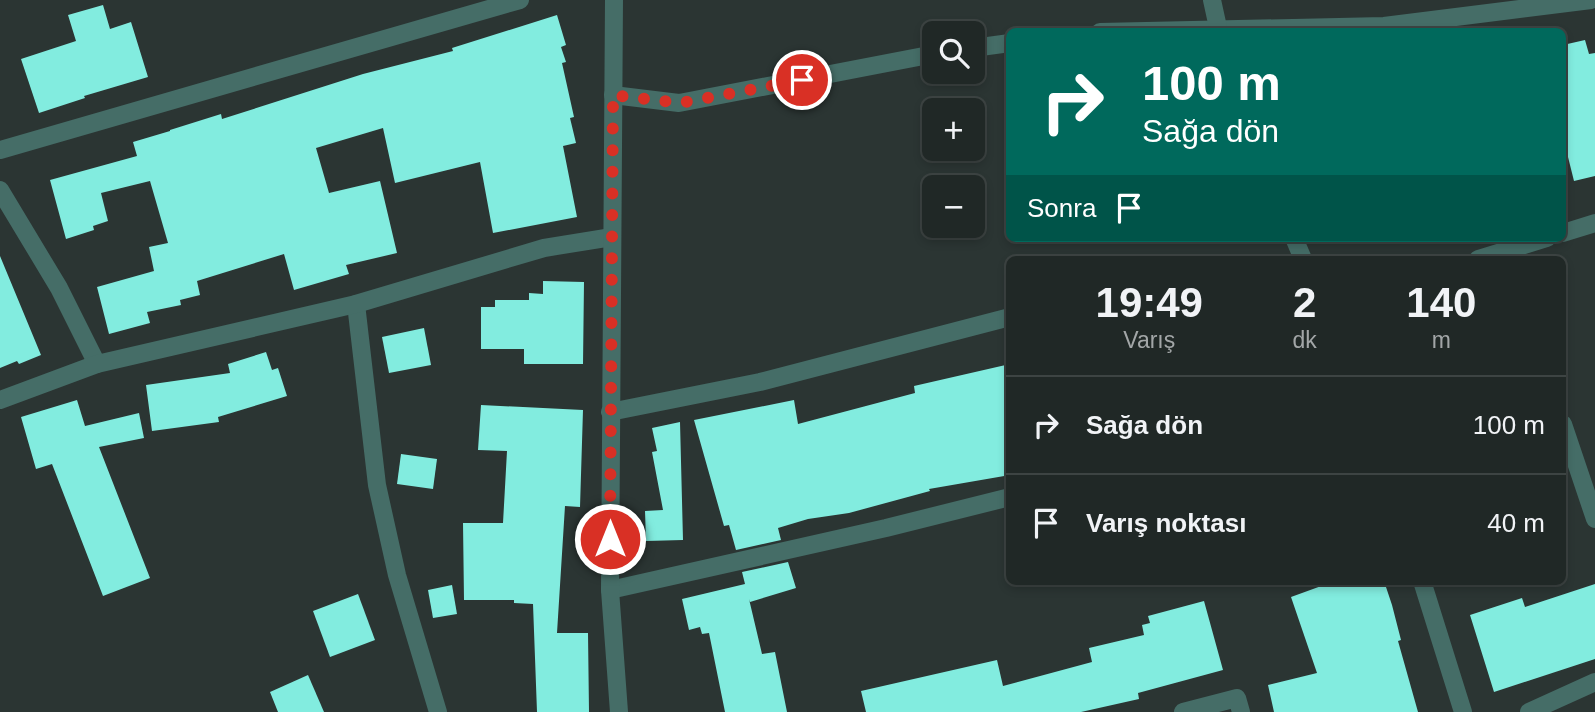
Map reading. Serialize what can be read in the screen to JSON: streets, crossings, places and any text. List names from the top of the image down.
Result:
{
  "page": {
    "map_buttons": ["+", "−"],
    "turn": ["100 m", "Sağa dön"],
    "then": "Sonra",
    "eta": [
      "19:49",
      "Varış",
      "2",
      "dk",
      "140",
      "m"
    ],
    "list": [
      {
        "name": "Sağa dön",
        "value": "100 m"
      },
      {
        "name": "Varış noktası",
        "value": "40 m"
      }
    ]
  }
}
